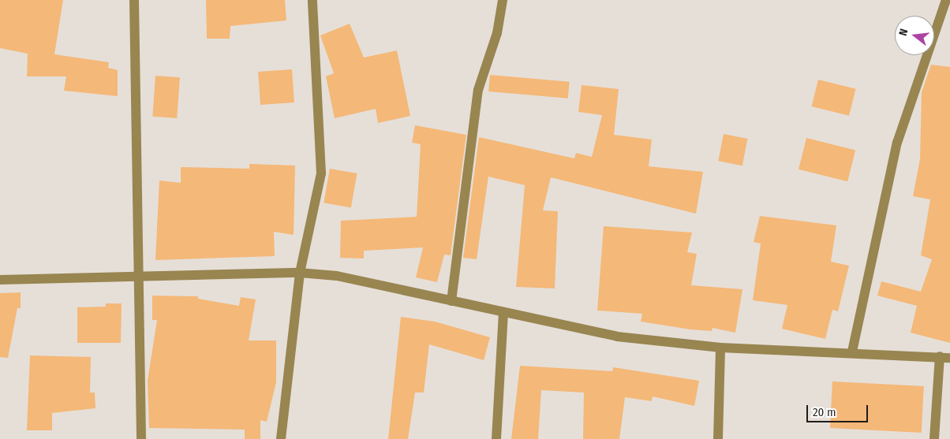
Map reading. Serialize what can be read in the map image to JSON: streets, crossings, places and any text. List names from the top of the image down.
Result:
{
  "scale_bar": "20 m",
  "north": "left"
}
